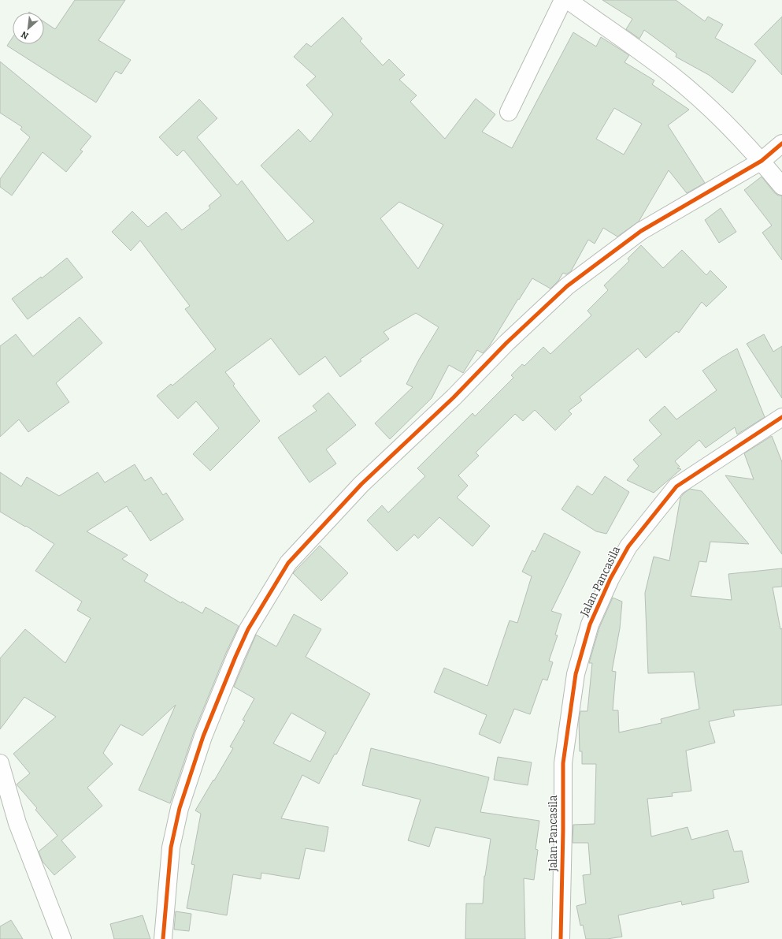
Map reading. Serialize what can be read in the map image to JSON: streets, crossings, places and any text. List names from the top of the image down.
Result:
{
  "streets": {
    "street": ["Jalan Pancasila"]
  },
  "north": "bottom left"
}
